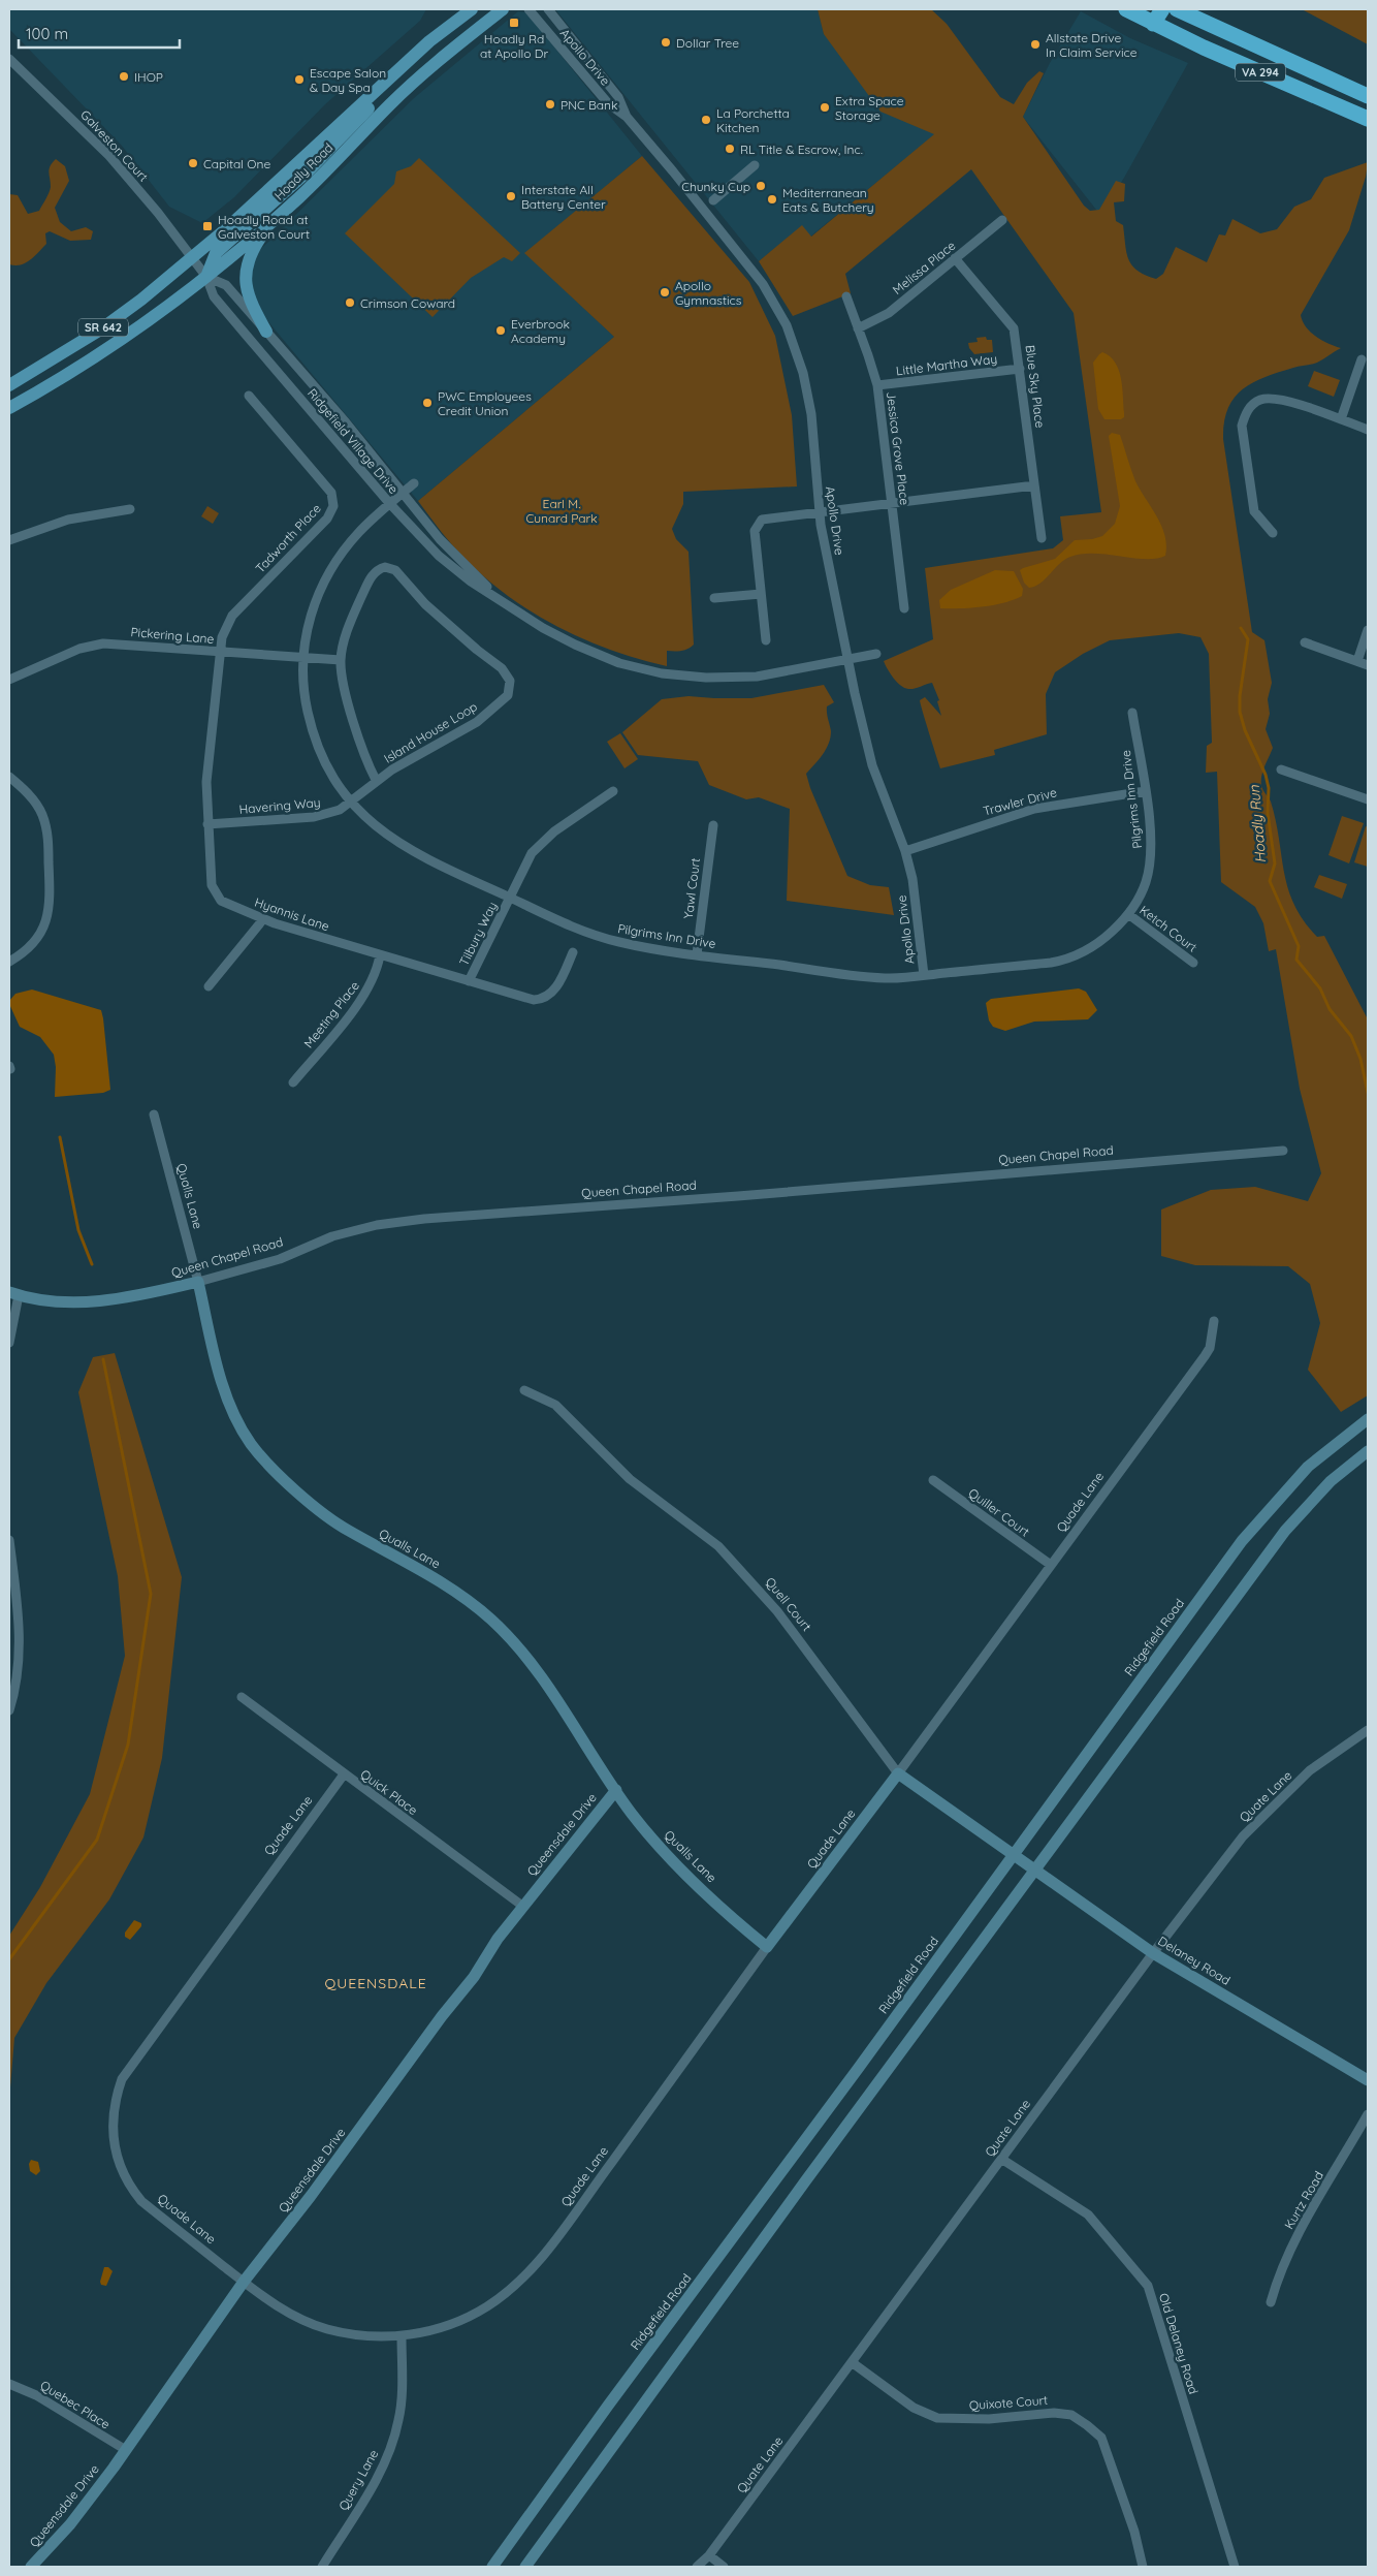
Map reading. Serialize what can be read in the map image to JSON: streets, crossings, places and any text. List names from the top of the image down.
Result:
{
  "streets": {
    "highway": ["VA 294"],
    "main road": ["Hoadly Road", "SR 642"],
    "street": [
      "Apollo Drive",
      "Galveston Court",
      "Melissa Place",
      "Little Martha Way",
      "Blue Sky Place",
      "Ridgefield Village Drive",
      "Jessica Grove Place",
      "Tadworth Place",
      "Pickering Lane",
      "Island House Loop",
      "Pilgrims Inn Drive",
      "Trawler Drive",
      "Havering Way",
      "Yawl Court",
      "Hyannis Lane",
      "Ketch Court",
      "Tilbury Way",
      "Meeting Place",
      "Queen Chapel Road",
      "Qualls Lane",
      "Quade Lane",
      "Quiller Court",
      "Quell Court",
      "Ridgefield Road",
      "Quick Place",
      "Quate Lane",
      "Queensdale Drive",
      "Delaney Road",
      "Kurtz Road",
      "Old Delaney Road",
      "Quixote Court",
      "Quebec Place",
      "Query Lane"
    ]
  },
  "crossings": [
    ["Apollo Drive", "Ridgefield Village Drive"],
    ["Apollo Drive", "Pilgrims Inn Drive"],
    ["Apollo Drive", "Trawler Drive"],
    ["Galveston Court", "Hoadly Road"],
    ["Galveston Court", "Ridgefield Village Drive"],
    ["Hoadly Road", "Ridgefield Village Drive"],
    ["Melissa Place", "Blue Sky Place"],
    ["Melissa Place", "Jessica Grove Place"],
    ["Little Martha Way", "Blue Sky Place"],
    ["Little Martha Way", "Jessica Grove Place"],
    ["Ridgefield Village Drive", "Pilgrims Inn Drive"],
    ["Tadworth Place", "Pickering Lane"],
    ["Tadworth Place", "Hyannis Lane"],
    ["Pickering Lane", "Island House Loop"],
    ["Pickering Lane", "Pilgrims Inn Drive"],
    ["Pickering Lane", "Hyannis Lane"],
    ["Island House Loop", "Pilgrims Inn Drive"],
    ["Island House Loop", "Havering Way"],
    ["Pilgrims Inn Drive", "Trawler Drive"],
    ["Pilgrims Inn Drive", "Havering Way"],
    ["Pilgrims Inn Drive", "Yawl Court"],
    ["Pilgrims Inn Drive", "Ketch Court"],
    ["Pilgrims Inn Drive", "Tilbury Way"],
    ["Havering Way", "Hyannis Lane"],
    ["Hyannis Lane", "Tilbury Way"],
    ["Hyannis Lane", "Meeting Place"],
    ["Queen Chapel Road", "Qualls Lane"],
    ["Qualls Lane", "Quade Lane"],
    ["Qualls Lane", "Queensdale Drive"],
    ["Quade Lane", "Quiller Court"],
    ["Quade Lane", "Quell Court"],
    ["Quade Lane", "Quick Place"],
    ["Quade Lane", "Queensdale Drive"],
    ["Quade Lane", "Query Lane"],
    ["Quell Court", "Ridgefield Road"],
    ["Quell Court", "Delaney Road"],
    ["Ridgefield Road", "Delaney Road"],
    ["Quick Place", "Queensdale Drive"],
    ["Quate Lane", "Delaney Road"],
    ["Quate Lane", "Old Delaney Road"],
    ["Quate Lane", "Quixote Court"],
    ["Queensdale Drive", "Quebec Place"]
  ],
  "districts": ["QUEENSDALE"],
  "water": ["Hoadly Run"],
  "parks": ["Earl M. Cunard Park"],
  "places": {
    "transit": ["Hoadly Rd at Apollo Dr", "Hoadly Road at Galveston Court"],
    "other": [
      "Dollar Tree",
      "Allstate Drive In Claim Service",
      "IHOP",
      "Escape Salon & Day Spa",
      "PNC Bank",
      "Extra Space Storage",
      "La Porchetta Kitchen",
      "RL Title & Escrow, Inc.",
      "Capital One",
      "Chunky Cup",
      "Interstate All Battery Center",
      "Mediterranean Eats & Butchery",
      "Apollo Gymnastics",
      "Crimson Coward",
      "Everbrook Academy",
      "PWC Employees Credit Union"
    ]
  },
  "scale_bar": "100 m"
}
